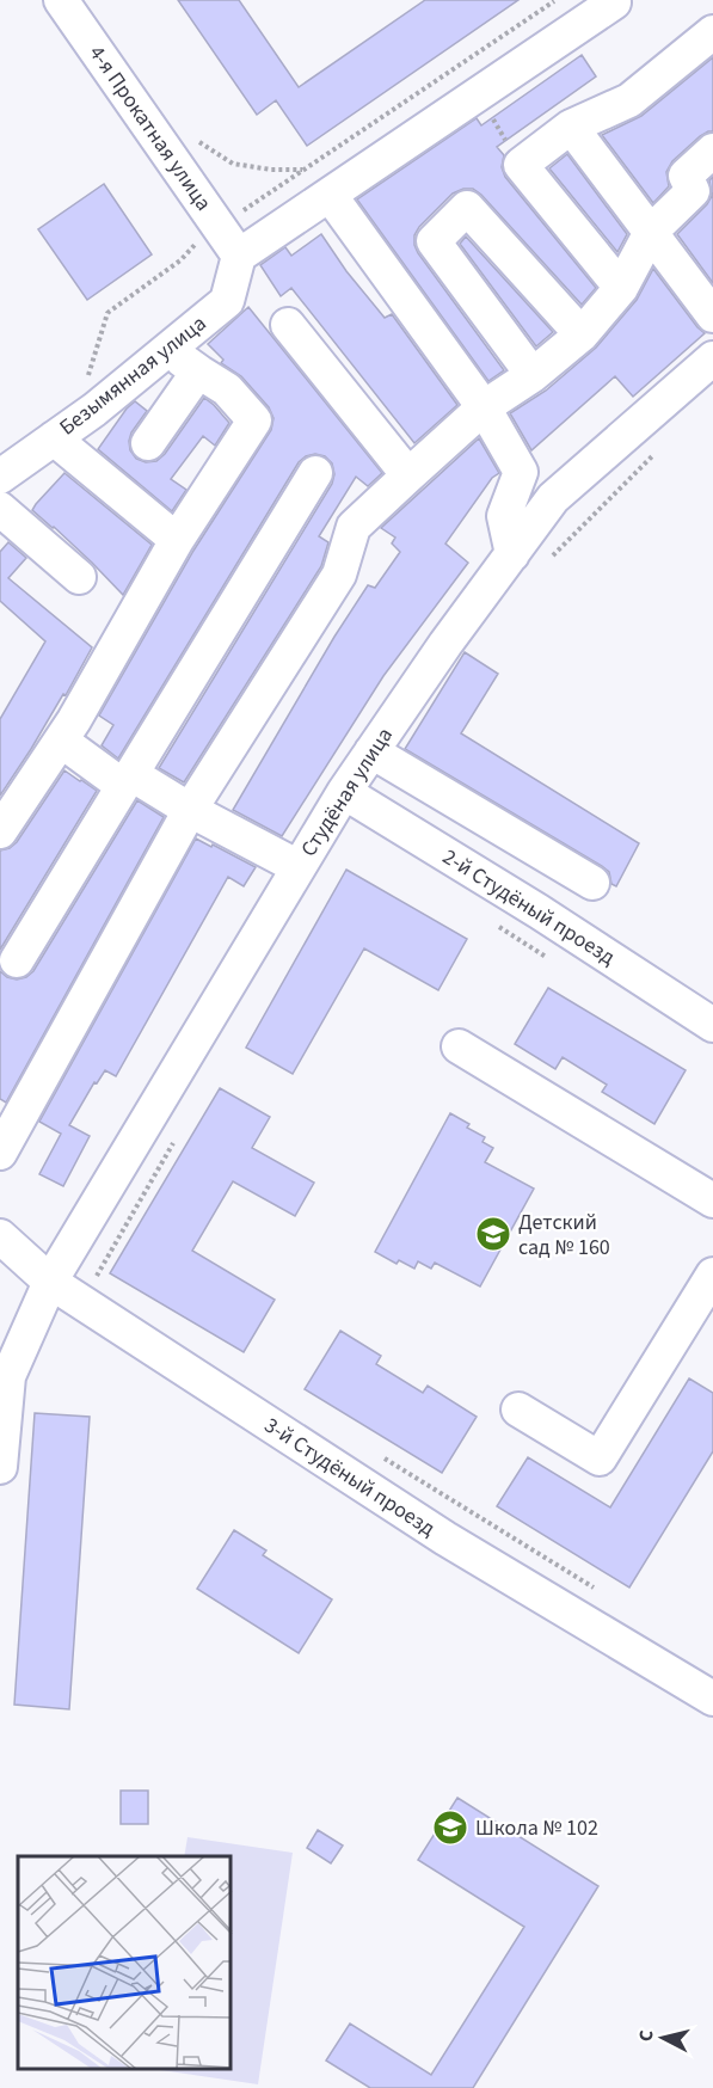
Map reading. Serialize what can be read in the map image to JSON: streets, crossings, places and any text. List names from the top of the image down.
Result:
{
  "streets": {
    "street": [
      "4-я Прокатная улица",
      "Безымянная улица",
      "Студёная улица",
      "2-й Студёный проезд",
      "3-й Студёный проезд"
    ]
  },
  "crossings": [
    ["4-я Прокатная улица", "Безымянная улица"],
    ["Студёная улица", "2-й Студёный проезд"],
    ["Студёная улица", "3-й Студёный проезд"]
  ],
  "places": {
    "school or university": ["Детский сад № 160", "Школа № 102"]
  },
  "north": "left"
}
